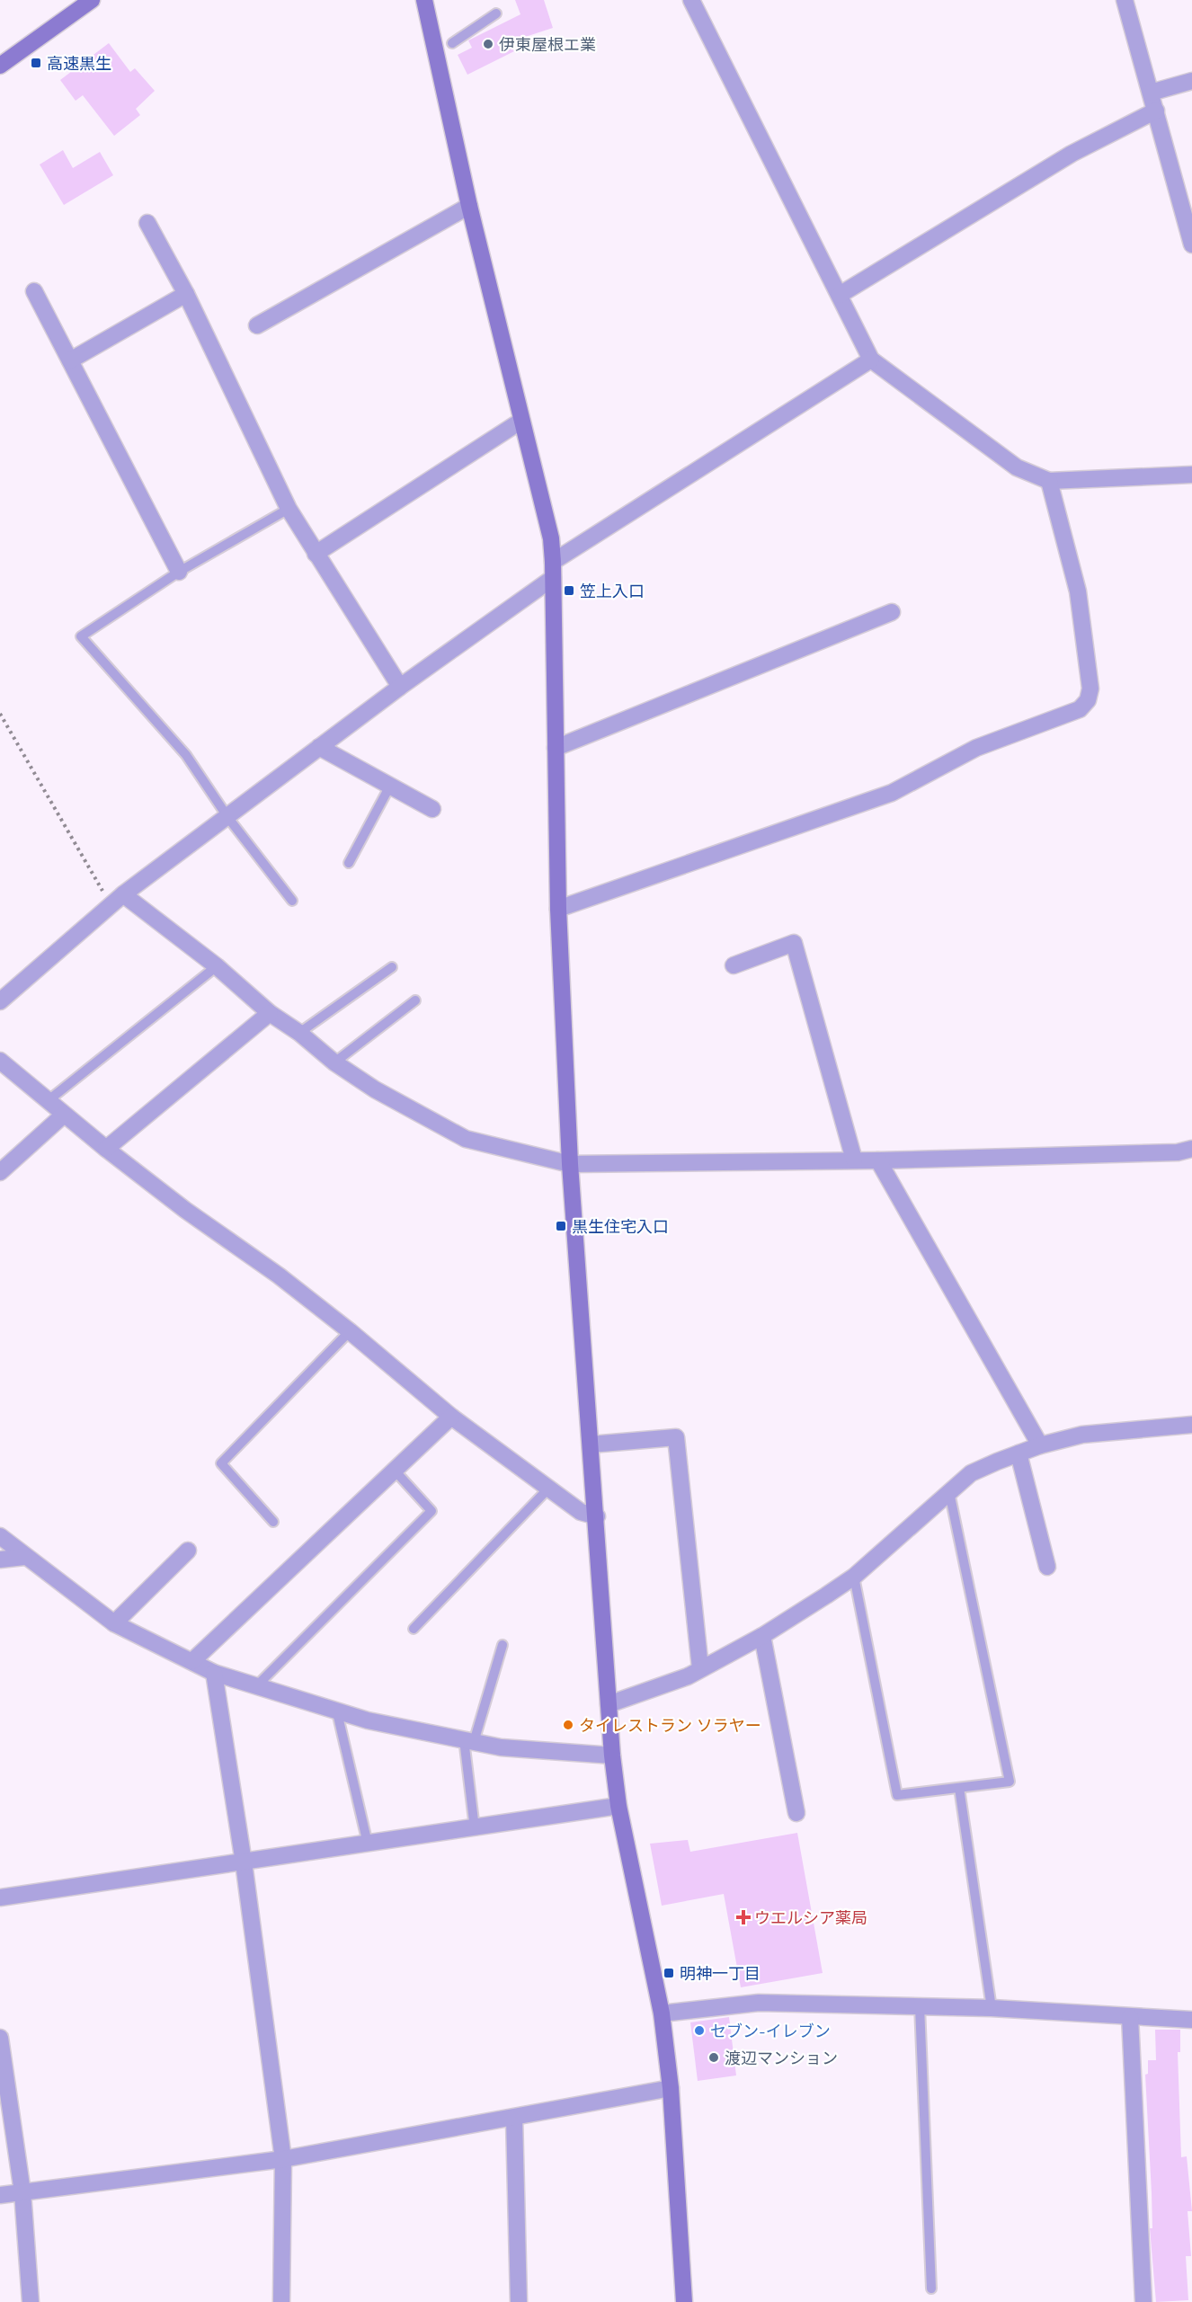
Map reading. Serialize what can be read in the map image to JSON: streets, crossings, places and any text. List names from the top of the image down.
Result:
{
  "places": {
    "other": [
      "伊東屋根エ業",
      "タイレストラン ソラヤー",
      "セブン-イレブン",
      "渡辺マンション"
    ],
    "transit": [
      "高速黒生",
      "笠上入口",
      "黒生住宅入口",
      "明神一丁目"
    ],
    "health": ["ウエルシア薬局"]
  }
}
